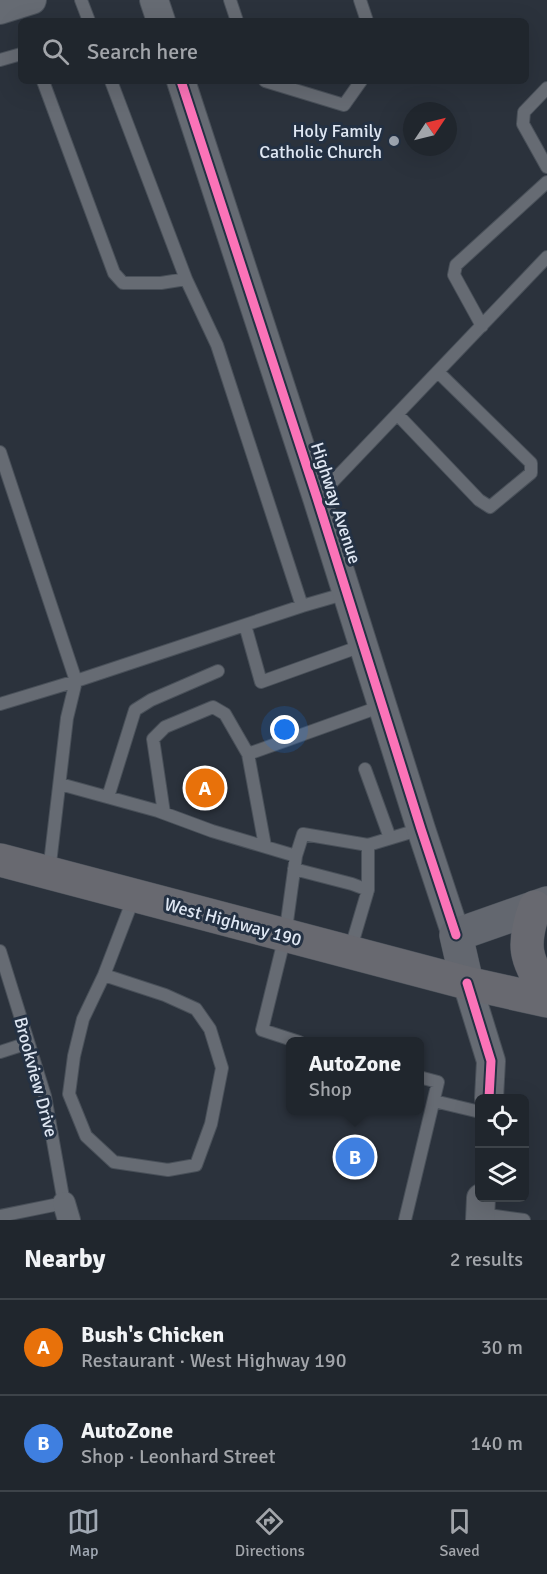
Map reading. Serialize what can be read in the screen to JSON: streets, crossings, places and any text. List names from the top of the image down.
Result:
{
  "streets": {
    "main road": ["West Highway 190"],
    "street": ["Highway Avenue"],
    "lane": ["Brookview Drive"]
  },
  "places": ["Holy Family Catholic Church"],
  "north": "top right",
  "page": {
    "search": "Search here",
    "pins": ["A", "B"],
    "popup": ["AutoZone", "Shop"],
    "heading": ["Nearby", "2 results"],
    "list": [
      {
        "mark": "A",
        "name": "Bush's Chicken",
        "note": "Restaurant · West Highway 190",
        "value": "30 m"
      },
      {
        "mark": "B",
        "name": "AutoZone",
        "note": "Shop · Leonhard Street",
        "value": "140 m"
      }
    ],
    "nav": ["Map", "Directions", "Saved"]
  }
}
